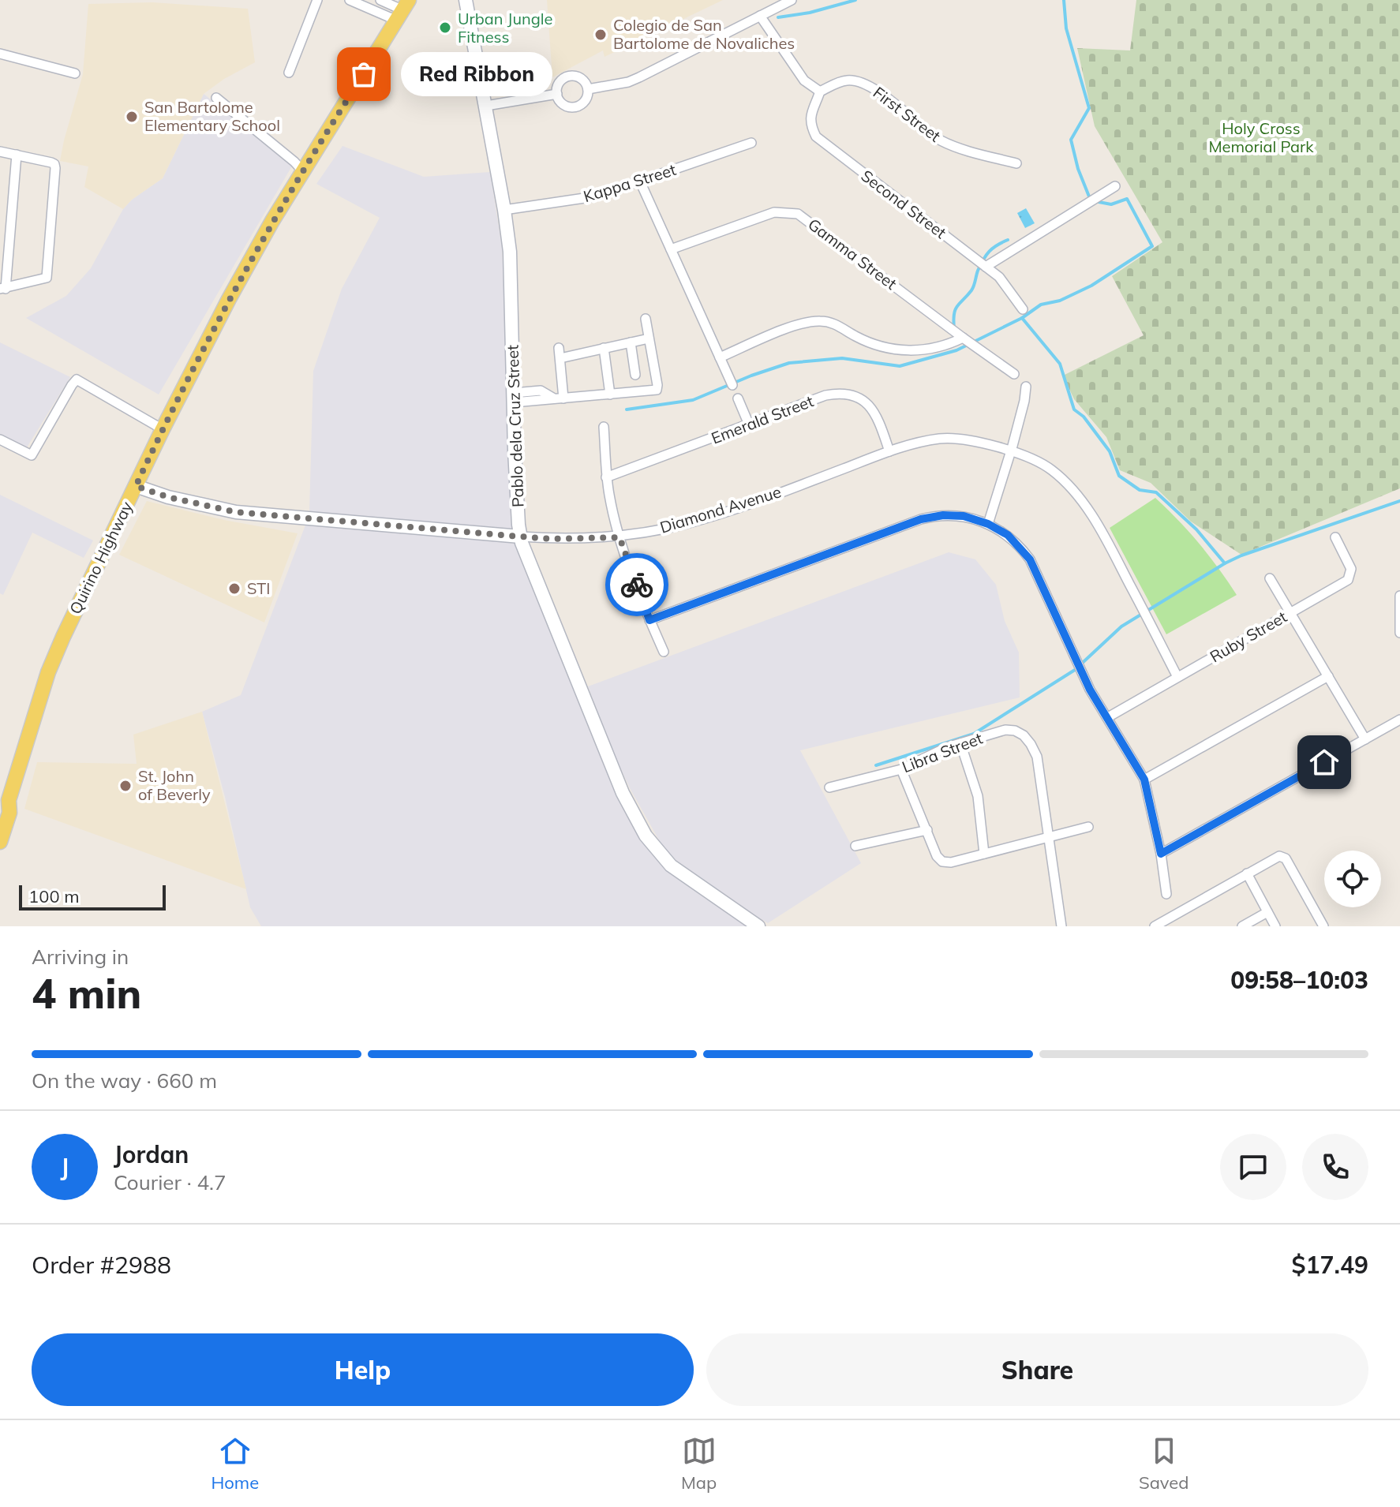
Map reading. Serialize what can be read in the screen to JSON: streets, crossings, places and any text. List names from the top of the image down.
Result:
{
  "streets": {
    "main road": ["Quirino Highway"],
    "street": [
      "First Street",
      "Kappa Street",
      "Second Street",
      "Gamma Street",
      "Emerald Street",
      "Pablo dela Cruz Street",
      "Diamond Avenue",
      "Ruby Street",
      "Libra Street"
    ]
  },
  "crossings": [
    ["First Street", "Second Street"],
    ["Kappa Street", "Pablo dela Cruz Street"],
    ["Emerald Street", "Diamond Avenue"],
    ["Pablo dela Cruz Street", "Diamond Avenue"],
    ["Diamond Avenue", "Quirino Highway"],
    ["Diamond Avenue", "Ruby Street"]
  ],
  "parks": ["Holy Cross Memorial Park"],
  "places": [
    "Urban Jungle Fitness",
    "Colegio de San Bartolome de Novaliches",
    "Red Ribbon",
    "San Bartolome Elementary School",
    "STI",
    "St. John of Beverly"
  ],
  "scale_bar": "100 m",
  "page": {
    "bubble": "Red Ribbon",
    "scale": "100 m",
    "heading": ["4 min", "Arriving in", "09:58–10:03"],
    "panel": [
      "Jordan",
      "Courier · 4.7",
      "Order #2988",
      "$17.49"
    ],
    "bar": "On the way · 660 m",
    "round": "J",
    "buttons": ["Help", "Share"],
    "tabs": ["Home", "Map", "Saved"]
  }
}
